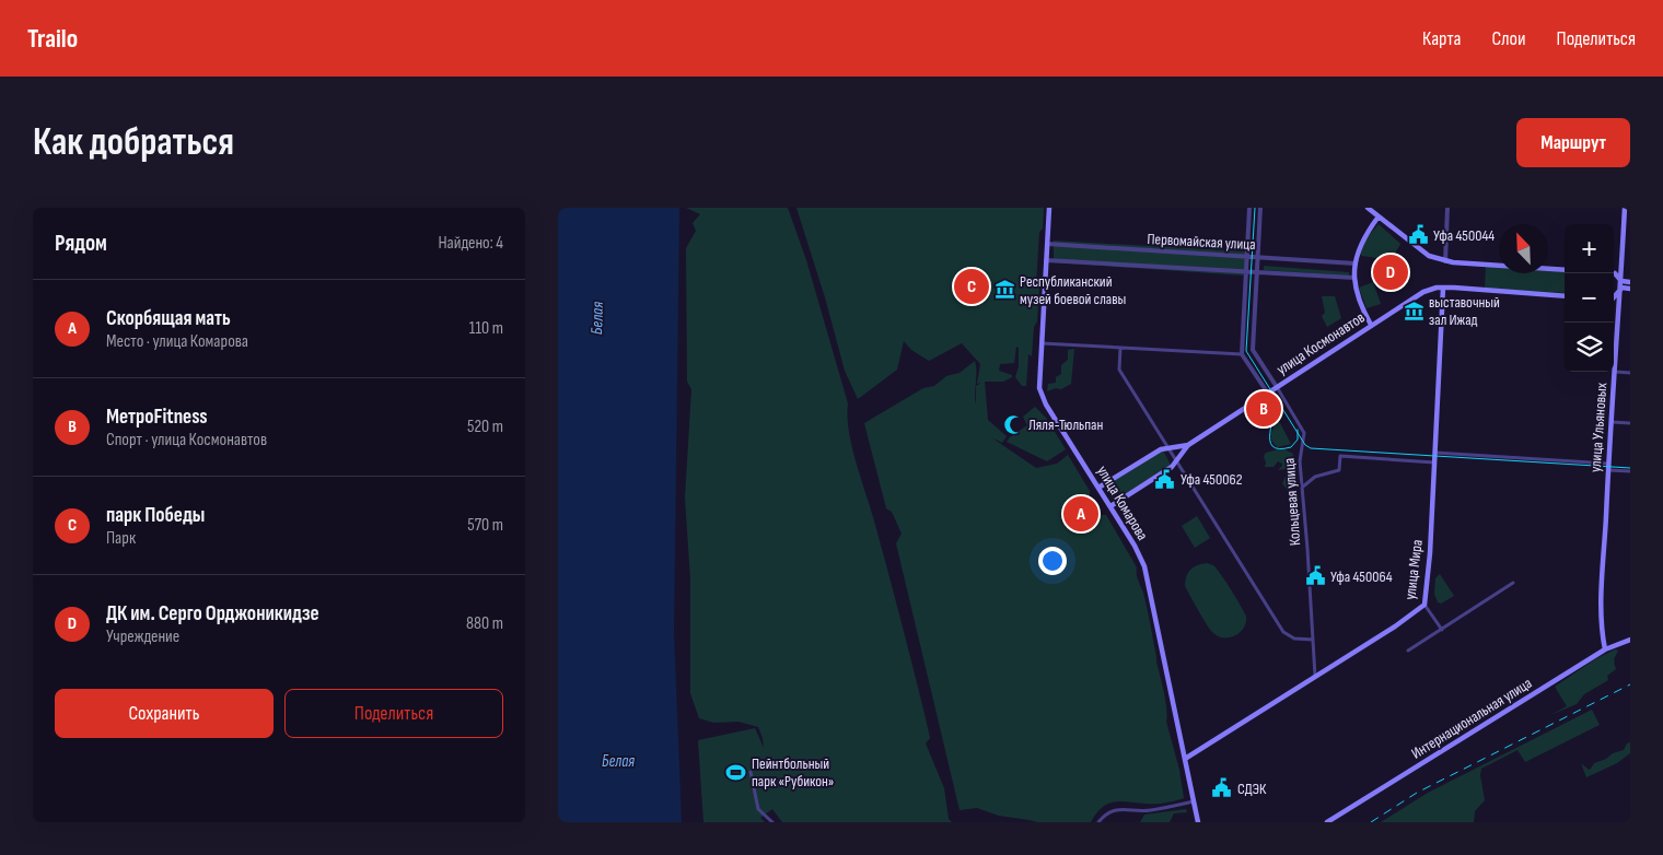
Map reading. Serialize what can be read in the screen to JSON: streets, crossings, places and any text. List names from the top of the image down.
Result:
{
  "streets": {
    "main road": [
      "улица Космонавтов",
      "улица Ульяновых",
      "улица Комарова",
      "улица Мира",
      "Интернациональная улица"
    ],
    "street": ["Первомайская улица", "Кольцевая улица"]
  },
  "crossings": [
    ["Первомайская улица", "Кольцевая улица"],
    ["Первомайская улица", "улица Комарова"],
    ["улица Космонавтов", "Кольцевая улица"],
    ["улица Космонавтов", "улица Комарова"],
    ["улица Космонавтов", "улица Мира"],
    ["улица Ульяновых", "Интернациональная улица"],
    ["Кольцевая улица", "улица Мира"],
    ["улица Комарова", "улица Мира"]
  ],
  "water": ["Белая"],
  "places": {
    "public building": [
      "Уфа 450044",
      "Уфа 450062",
      "Уфа 450064",
      "СДЭК"
    ],
    "museum": ["Республиканский музей боевой славы", "выставочный зал Ижад"],
    "mosque": ["Ляля-Тюльпан"],
    "sports": ["Пейнтбольный парк «Рубикон»"]
  },
  "north": "top left",
  "page": {
    "header": "Trailo",
    "nav": ["Карта", "Слои", "Поделиться"],
    "buttons": [
      "Маршрут",
      ["Сохранить", "Поделиться"]
    ],
    "title": "Как добраться",
    "heading": ["Рядом", "Найдено: 4"],
    "map_buttons": ["+", "−"],
    "pins": [
      "D",
      "C",
      "B",
      "A"
    ],
    "list": [
      {
        "mark": "A",
        "name": "Скорбящая мать",
        "note": "Место · улица Комарова",
        "value": "110 m"
      },
      {
        "mark": "B",
        "name": "МетроFitness",
        "note": "Спорт · улица Космонавтов",
        "value": "520 m"
      },
      {
        "mark": "C",
        "name": "парк Победы",
        "note": "Парк",
        "value": "570 m"
      },
      {
        "mark": "D",
        "name": "ДК им. Серго Орджоникидзе",
        "note": "Учреждение",
        "value": "880 m"
      }
    ]
  }
}
